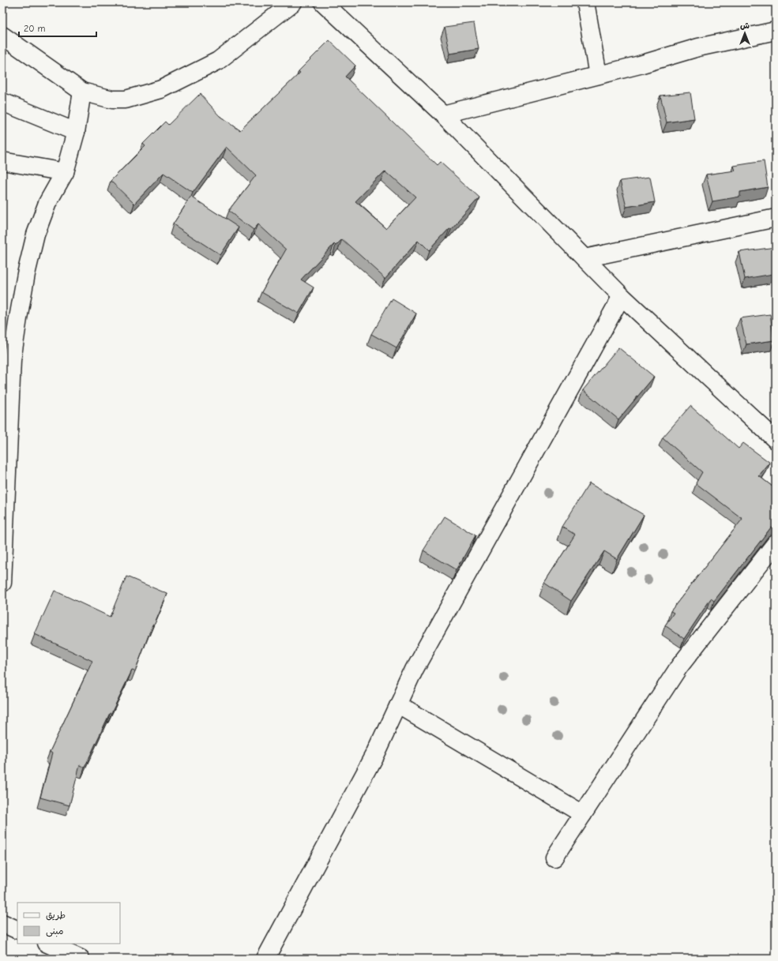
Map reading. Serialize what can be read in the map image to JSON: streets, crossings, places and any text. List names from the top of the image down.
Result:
{
  "legend": ["طريق", "مبنى"],
  "scale_bar": "20 m",
  "north": "top"
}
